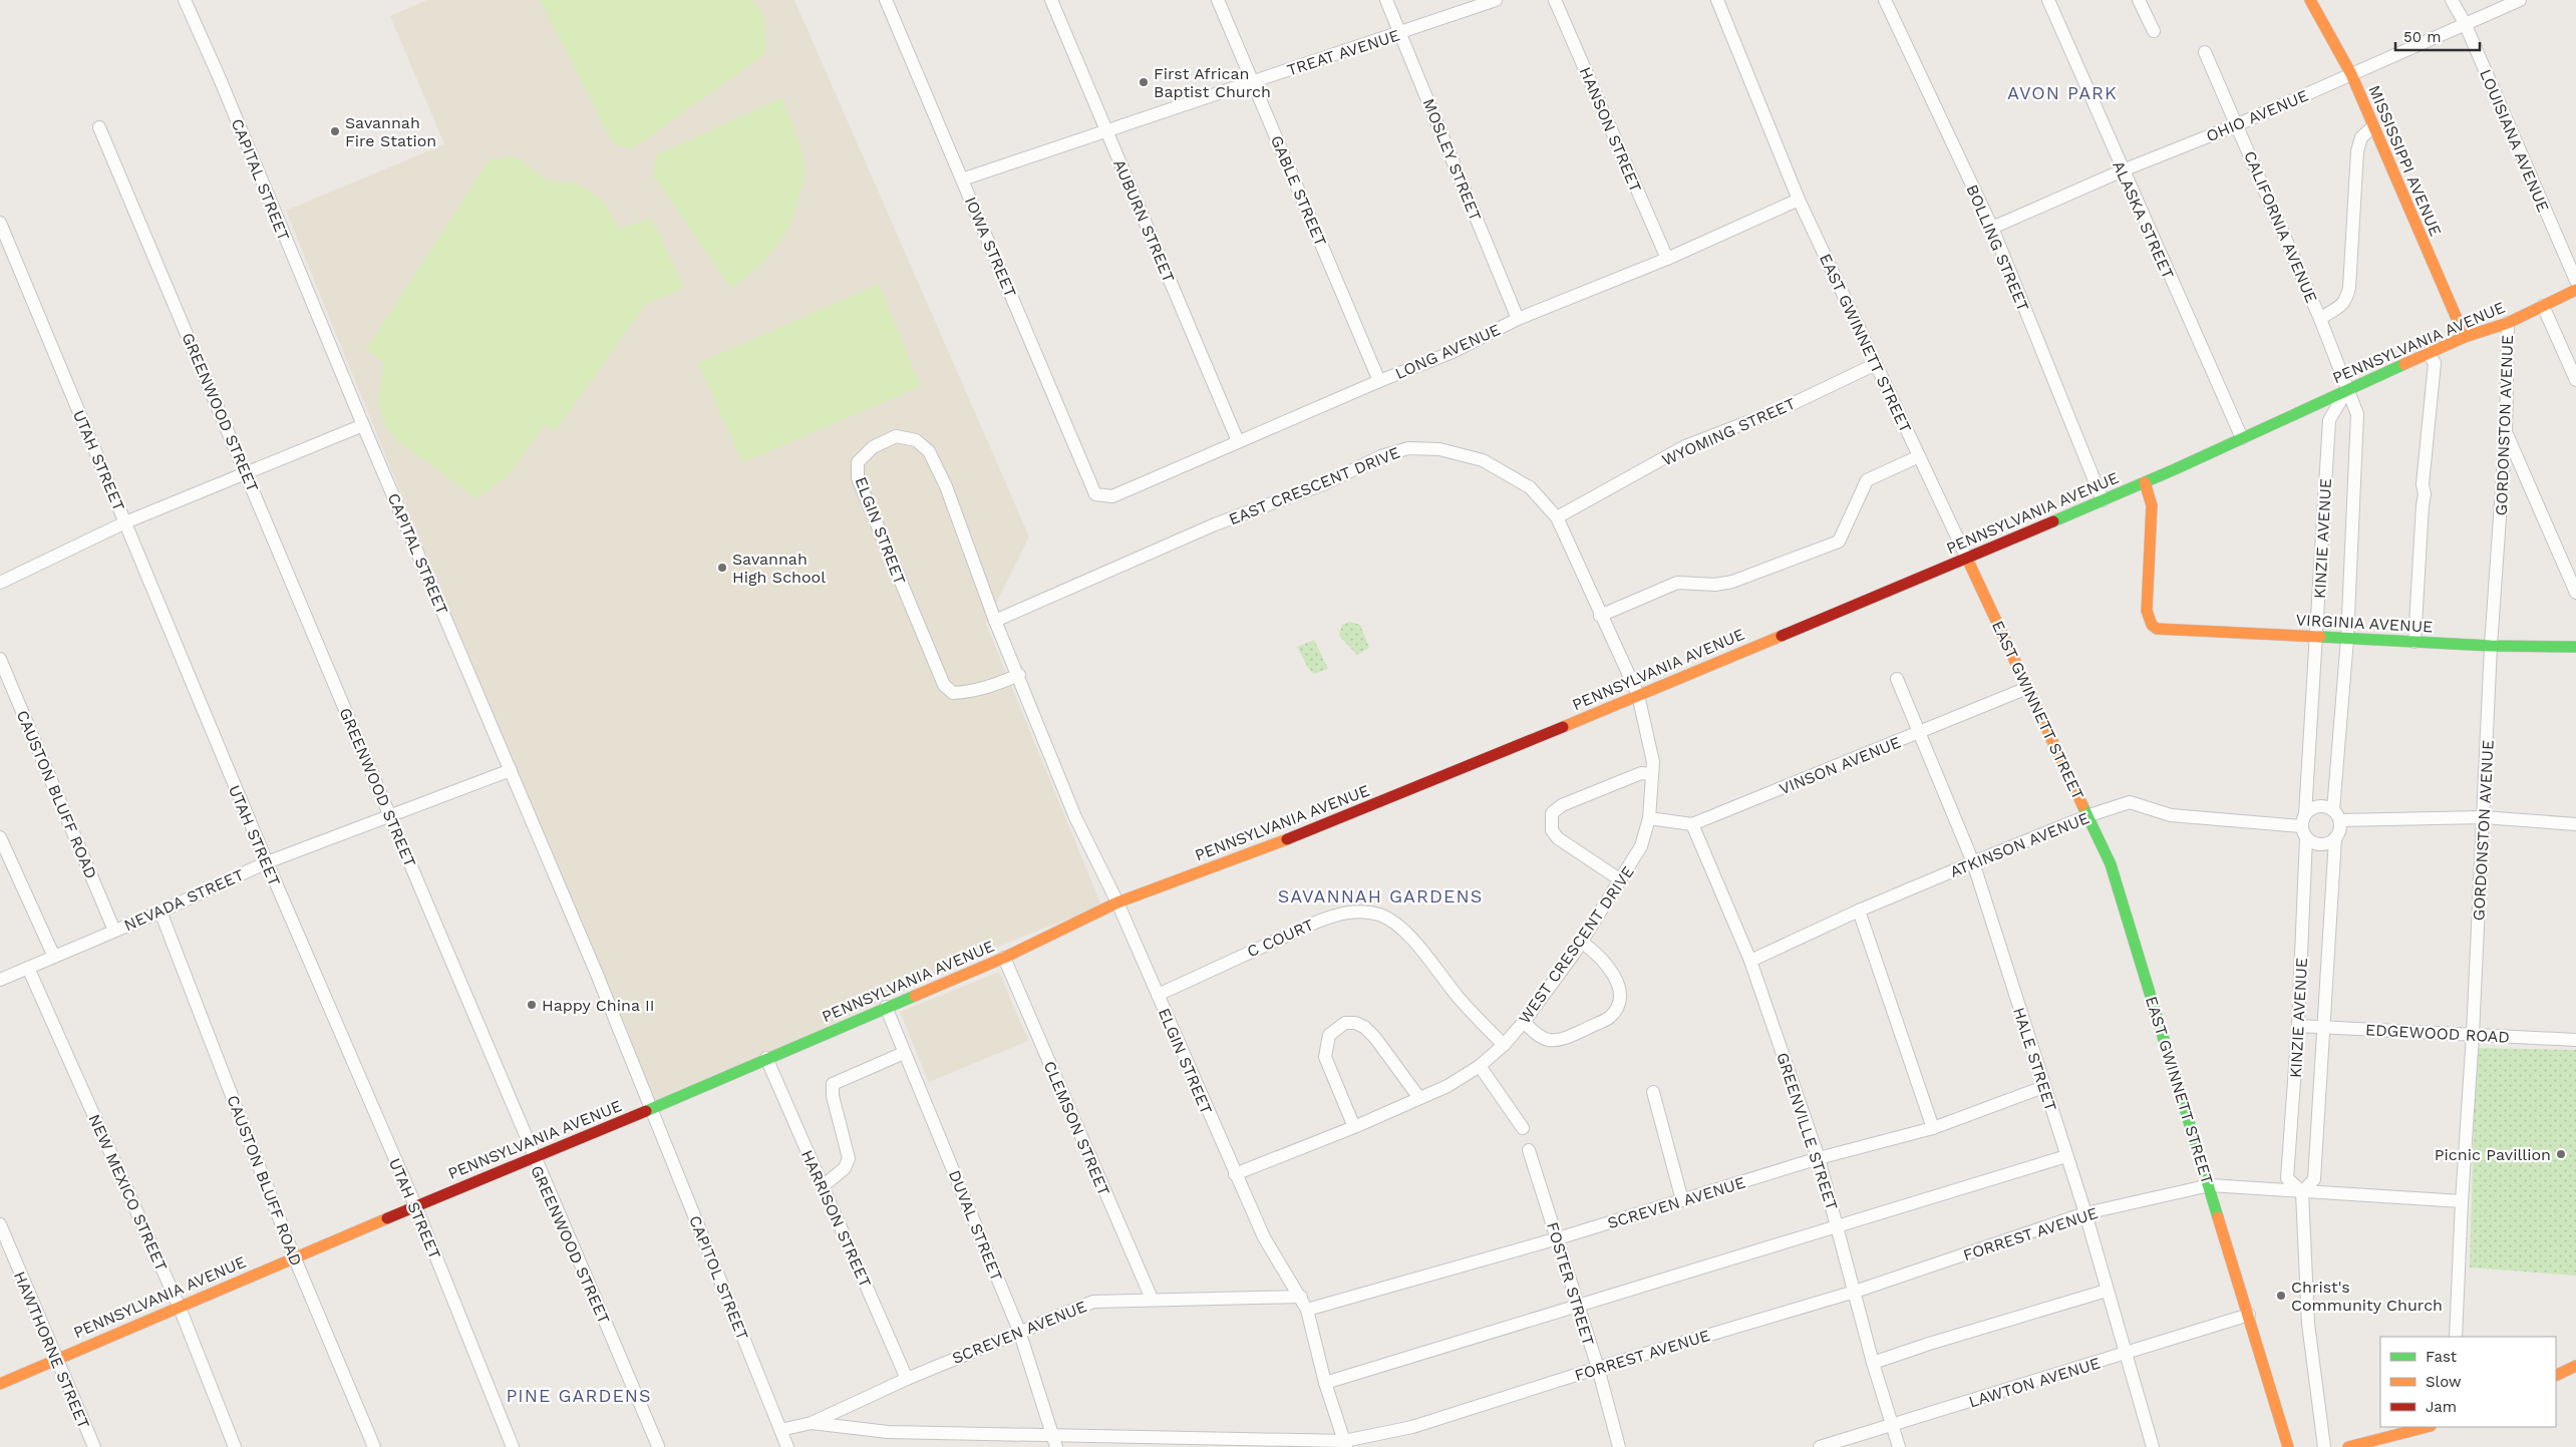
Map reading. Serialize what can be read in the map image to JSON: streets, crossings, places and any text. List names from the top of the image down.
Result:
{
  "streets": {
    "main road": [
      "MISSISSIPPI AVENUE",
      "PENNSYLVANIA AVENUE",
      "EAST GWINNETT STREET",
      "VIRGINIA AVENUE"
    ],
    "street": [
      "TREAT AVENUE",
      "OHIO AVENUE",
      "HANSON STREET",
      "LOUISIANA AVENUE",
      "MOSLEY STREET",
      "CAPITAL STREET",
      "GABLE STREET",
      "ALASKA STREET",
      "AUBURN STREET",
      "CALIFORNIA AVENUE",
      "IOWA STREET",
      "BOLLING STREET",
      "LONG AVENUE",
      "GREENWOOD STREET",
      "GORDONSTON AVENUE",
      "WYOMING STREET",
      "UTAH STREET",
      "EAST CRESCENT DRIVE",
      "ELGIN STREET",
      "KINZIE AVENUE",
      "VINSON AVENUE",
      "CAUSTON BLUFF ROAD",
      "ATKINSON AVENUE",
      "NEVADA STREET",
      "C COURT",
      "WEST CRESCENT DRIVE",
      "EDGEWOOD ROAD",
      "HALE STREET",
      "CLEMSON STREET",
      "GREENVILLE STREET",
      "NEW MEXICO STREET",
      "SCREVEN AVENUE",
      "HARRISON STREET",
      "DUVAL STREET",
      "FORREST AVENUE",
      "CAPITOL STREET",
      "FOSTER STREET",
      "HAWTHORNE STREET",
      "LAWTON AVENUE"
    ]
  },
  "crossings": [
    ["TREAT AVENUE", "MOSLEY STREET"],
    ["TREAT AVENUE", "GABLE STREET"],
    ["TREAT AVENUE", "AUBURN STREET"],
    ["TREAT AVENUE", "IOWA STREET"],
    ["OHIO AVENUE", "LOUISIANA AVENUE"],
    ["OHIO AVENUE", "MISSISSIPPI AVENUE"],
    ["OHIO AVENUE", "ALASKA STREET"],
    ["OHIO AVENUE", "CALIFORNIA AVENUE"],
    ["OHIO AVENUE", "BOLLING STREET"],
    ["HANSON STREET", "LONG AVENUE"],
    ["MOSLEY STREET", "LONG AVENUE"],
    ["MISSISSIPPI AVENUE", "PENNSYLVANIA AVENUE"],
    ["CAPITAL STREET", "PENNSYLVANIA AVENUE"],
    ["CAPITAL STREET", "NEVADA STREET"],
    ["CAPITAL STREET", "CAPITOL STREET"],
    ["GABLE STREET", "LONG AVENUE"],
    ["ALASKA STREET", "PENNSYLVANIA AVENUE"],
    ["AUBURN STREET", "LONG AVENUE"],
    ["CALIFORNIA AVENUE", "KINZIE AVENUE"],
    ["IOWA STREET", "LONG AVENUE"],
    ["BOLLING STREET", "PENNSYLVANIA AVENUE"],
    ["PENNSYLVANIA AVENUE", "EAST GWINNETT STREET"],
    ["PENNSYLVANIA AVENUE", "GREENWOOD STREET"],
    ["PENNSYLVANIA AVENUE", "GORDONSTON AVENUE"],
    ["PENNSYLVANIA AVENUE", "UTAH STREET"],
    ["PENNSYLVANIA AVENUE", "EAST CRESCENT DRIVE"],
    ["PENNSYLVANIA AVENUE", "ELGIN STREET"],
    ["PENNSYLVANIA AVENUE", "KINZIE AVENUE"],
    ["PENNSYLVANIA AVENUE", "VIRGINIA AVENUE"],
    ["PENNSYLVANIA AVENUE", "CAUSTON BLUFF ROAD"],
    ["PENNSYLVANIA AVENUE", "WEST CRESCENT DRIVE"],
    ["PENNSYLVANIA AVENUE", "CLEMSON STREET"],
    ["PENNSYLVANIA AVENUE", "NEW MEXICO STREET"],
    ["PENNSYLVANIA AVENUE", "HARRISON STREET"],
    ["PENNSYLVANIA AVENUE", "DUVAL STREET"],
    ["PENNSYLVANIA AVENUE", "CAPITOL STREET"],
    ["PENNSYLVANIA AVENUE", "HAWTHORNE STREET"],
    ["EAST GWINNETT STREET", "LONG AVENUE"],
    ["EAST GWINNETT STREET", "WYOMING STREET"],
    ["EAST GWINNETT STREET", "VINSON AVENUE"],
    ["EAST GWINNETT STREET", "ATKINSON AVENUE"],
    ["EAST GWINNETT STREET", "FORREST AVENUE"],
    ["EAST GWINNETT STREET", "LAWTON AVENUE"],
    ["GREENWOOD STREET", "NEVADA STREET"],
    ["GORDONSTON AVENUE", "VIRGINIA AVENUE"],
    ["GORDONSTON AVENUE", "ATKINSON AVENUE"],
    ["GORDONSTON AVENUE", "EDGEWOOD ROAD"],
    ["GORDONSTON AVENUE", "FORREST AVENUE"],
    ["WYOMING STREET", "EAST CRESCENT DRIVE"],
    ["UTAH STREET", "NEVADA STREET"],
    ["EAST CRESCENT DRIVE", "ELGIN STREET"],
    ["EAST CRESCENT DRIVE", "WEST CRESCENT DRIVE"],
    ["ELGIN STREET", "C COURT"],
    ["ELGIN STREET", "WEST CRESCENT DRIVE"],
    ["ELGIN STREET", "SCREVEN AVENUE"],
    ["ELGIN STREET", "FORREST AVENUE"],
    ["KINZIE AVENUE", "VIRGINIA AVENUE"],
    ["KINZIE AVENUE", "ATKINSON AVENUE"],
    ["KINZIE AVENUE", "EDGEWOOD ROAD"],
    ["KINZIE AVENUE", "FORREST AVENUE"],
    ["VINSON AVENUE", "WEST CRESCENT DRIVE"],
    ["VINSON AVENUE", "HALE STREET"],
    ["VINSON AVENUE", "GREENVILLE STREET"],
    ["CAUSTON BLUFF ROAD", "NEVADA STREET"],
    ["ATKINSON AVENUE", "HALE STREET"],
    ["ATKINSON AVENUE", "GREENVILLE STREET"],
    ["NEVADA STREET", "NEW MEXICO STREET"],
    ["C COURT", "WEST CRESCENT DRIVE"],
    ["HALE STREET", "SCREVEN AVENUE"],
    ["HALE STREET", "FORREST AVENUE"],
    ["HALE STREET", "LAWTON AVENUE"],
    ["CLEMSON STREET", "SCREVEN AVENUE"],
    ["GREENVILLE STREET", "SCREVEN AVENUE"],
    ["GREENVILLE STREET", "FORREST AVENUE"],
    ["GREENVILLE STREET", "LAWTON AVENUE"],
    ["SCREVEN AVENUE", "HARRISON STREET"],
    ["SCREVEN AVENUE", "DUVAL STREET"],
    ["SCREVEN AVENUE", "FORREST AVENUE"],
    ["SCREVEN AVENUE", "CAPITOL STREET"],
    ["SCREVEN AVENUE", "FOSTER STREET"],
    ["DUVAL STREET", "FORREST AVENUE"],
    ["FORREST AVENUE", "FOSTER STREET"]
  ],
  "districts": ["AVON PARK", "SAVANNAH GARDENS", "PINE GARDENS"],
  "places": [
    "First African Baptist Church",
    "Savannah Fire Station",
    "Savannah High School",
    "Happy China II",
    "Picnic Pavillion",
    "Christ's Community Church"
  ],
  "legend": ["Fast", "Slow", "Jam"],
  "scale_bar": "50 m"
}
